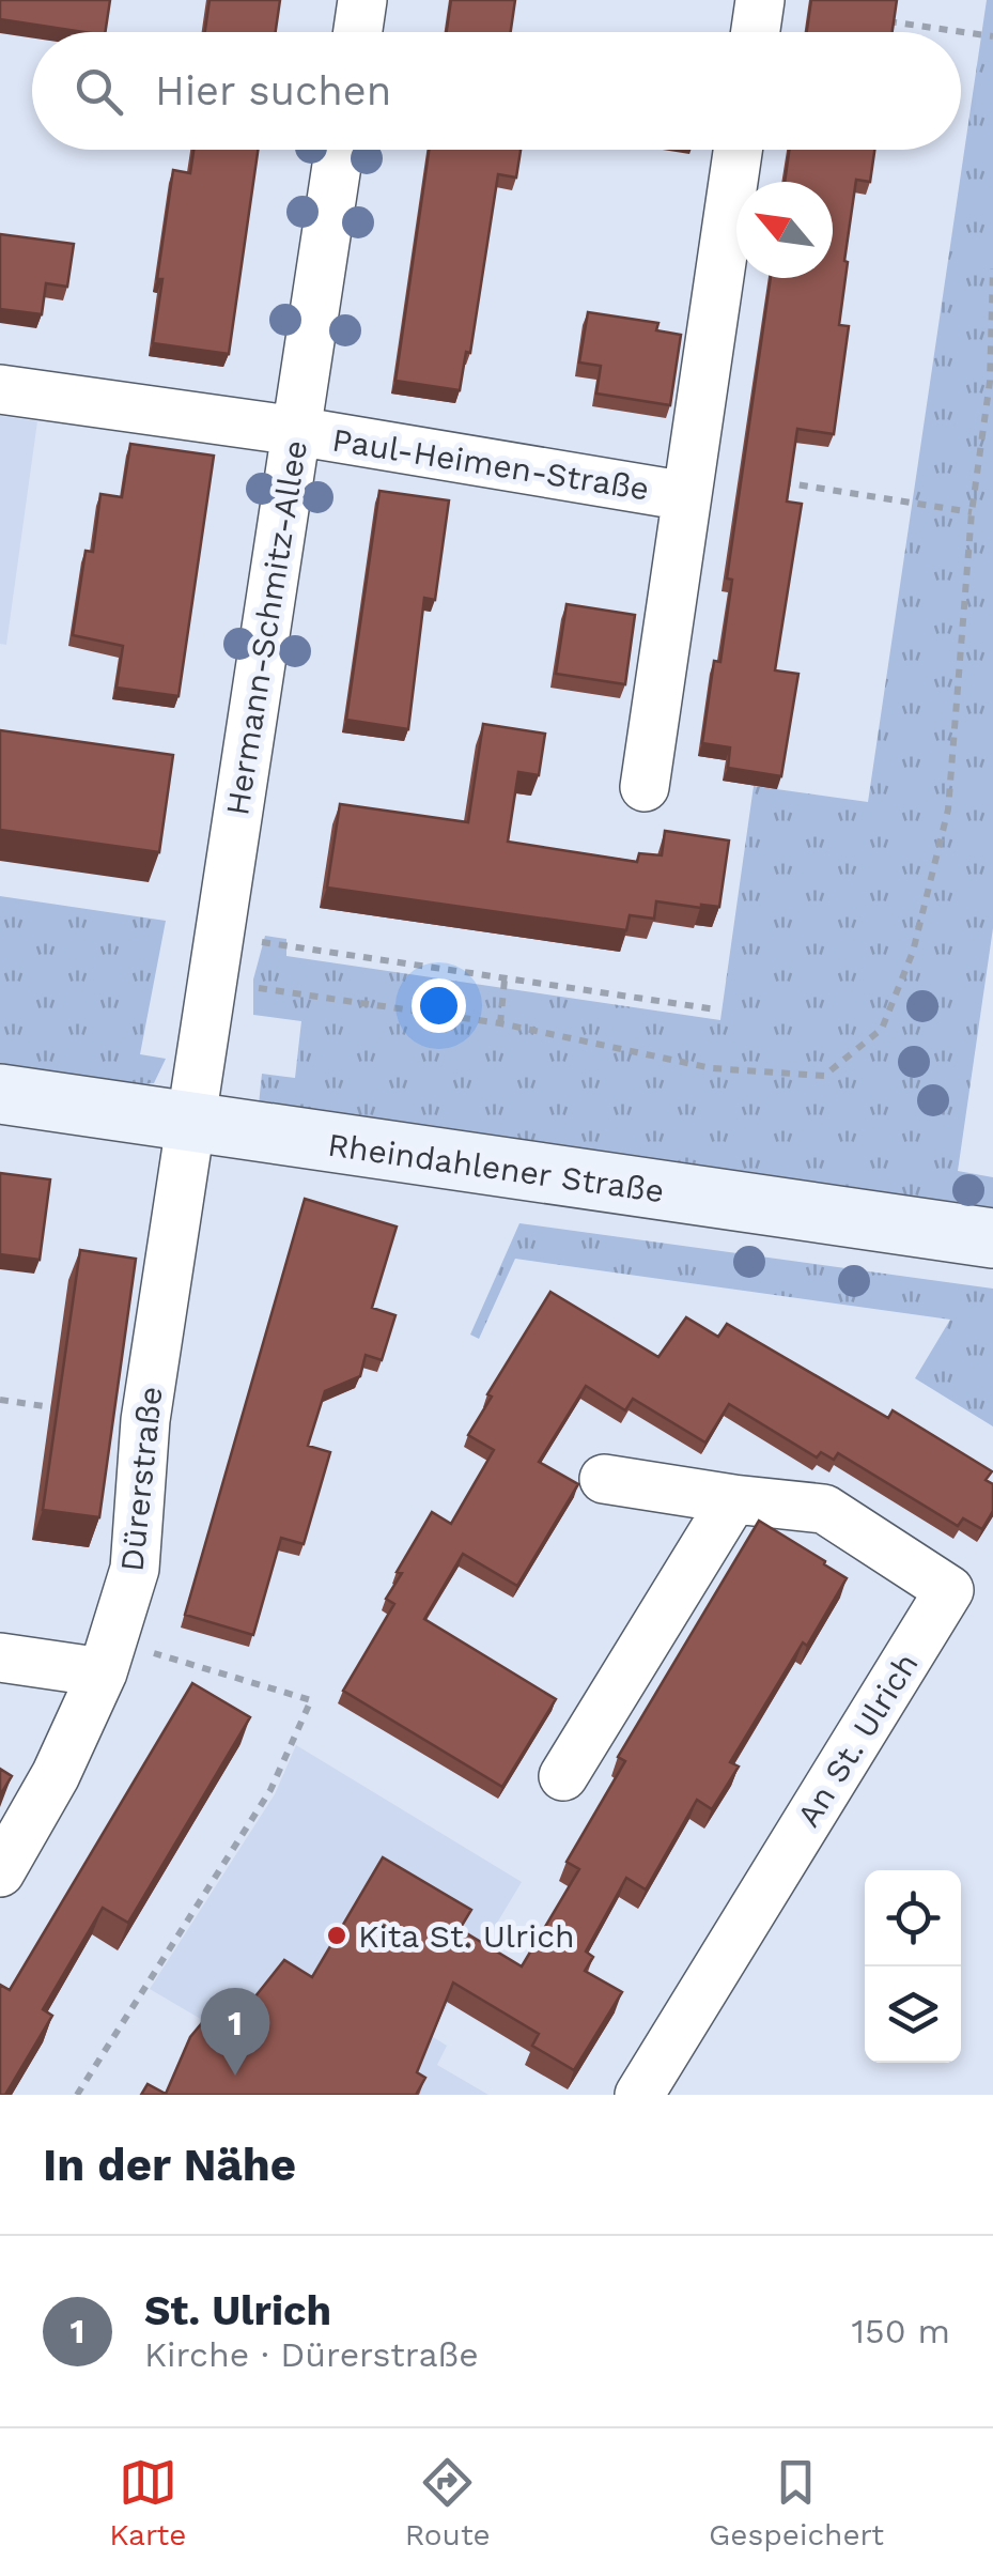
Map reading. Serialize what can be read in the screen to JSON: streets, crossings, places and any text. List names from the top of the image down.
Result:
{
  "streets": {
    "main road": ["Rheindahlener Straße"],
    "street": [
      "Paul-Heimen-Straße",
      "Hermann-Schmitz-Allee",
      "Dürerstraße",
      "An St. Ulrich"
    ]
  },
  "crossings": [
    ["Paul-Heimen-Straße", "Hermann-Schmitz-Allee"],
    ["Hermann-Schmitz-Allee", "Rheindahlener Straße"],
    ["Hermann-Schmitz-Allee", "Dürerstraße"],
    ["Rheindahlener Straße", "Dürerstraße"]
  ],
  "places": ["Kita St. Ulrich"],
  "north": "top left",
  "page": {
    "search": "Hier suchen",
    "pins": "1",
    "heading": "In der Nähe",
    "list": [
      {
        "mark": "1",
        "name": "St. Ulrich",
        "note": "Kirche · Dürerstraße",
        "value": "150 m"
      }
    ],
    "nav": ["Karte", "Route", "Gespeichert"]
  }
}
